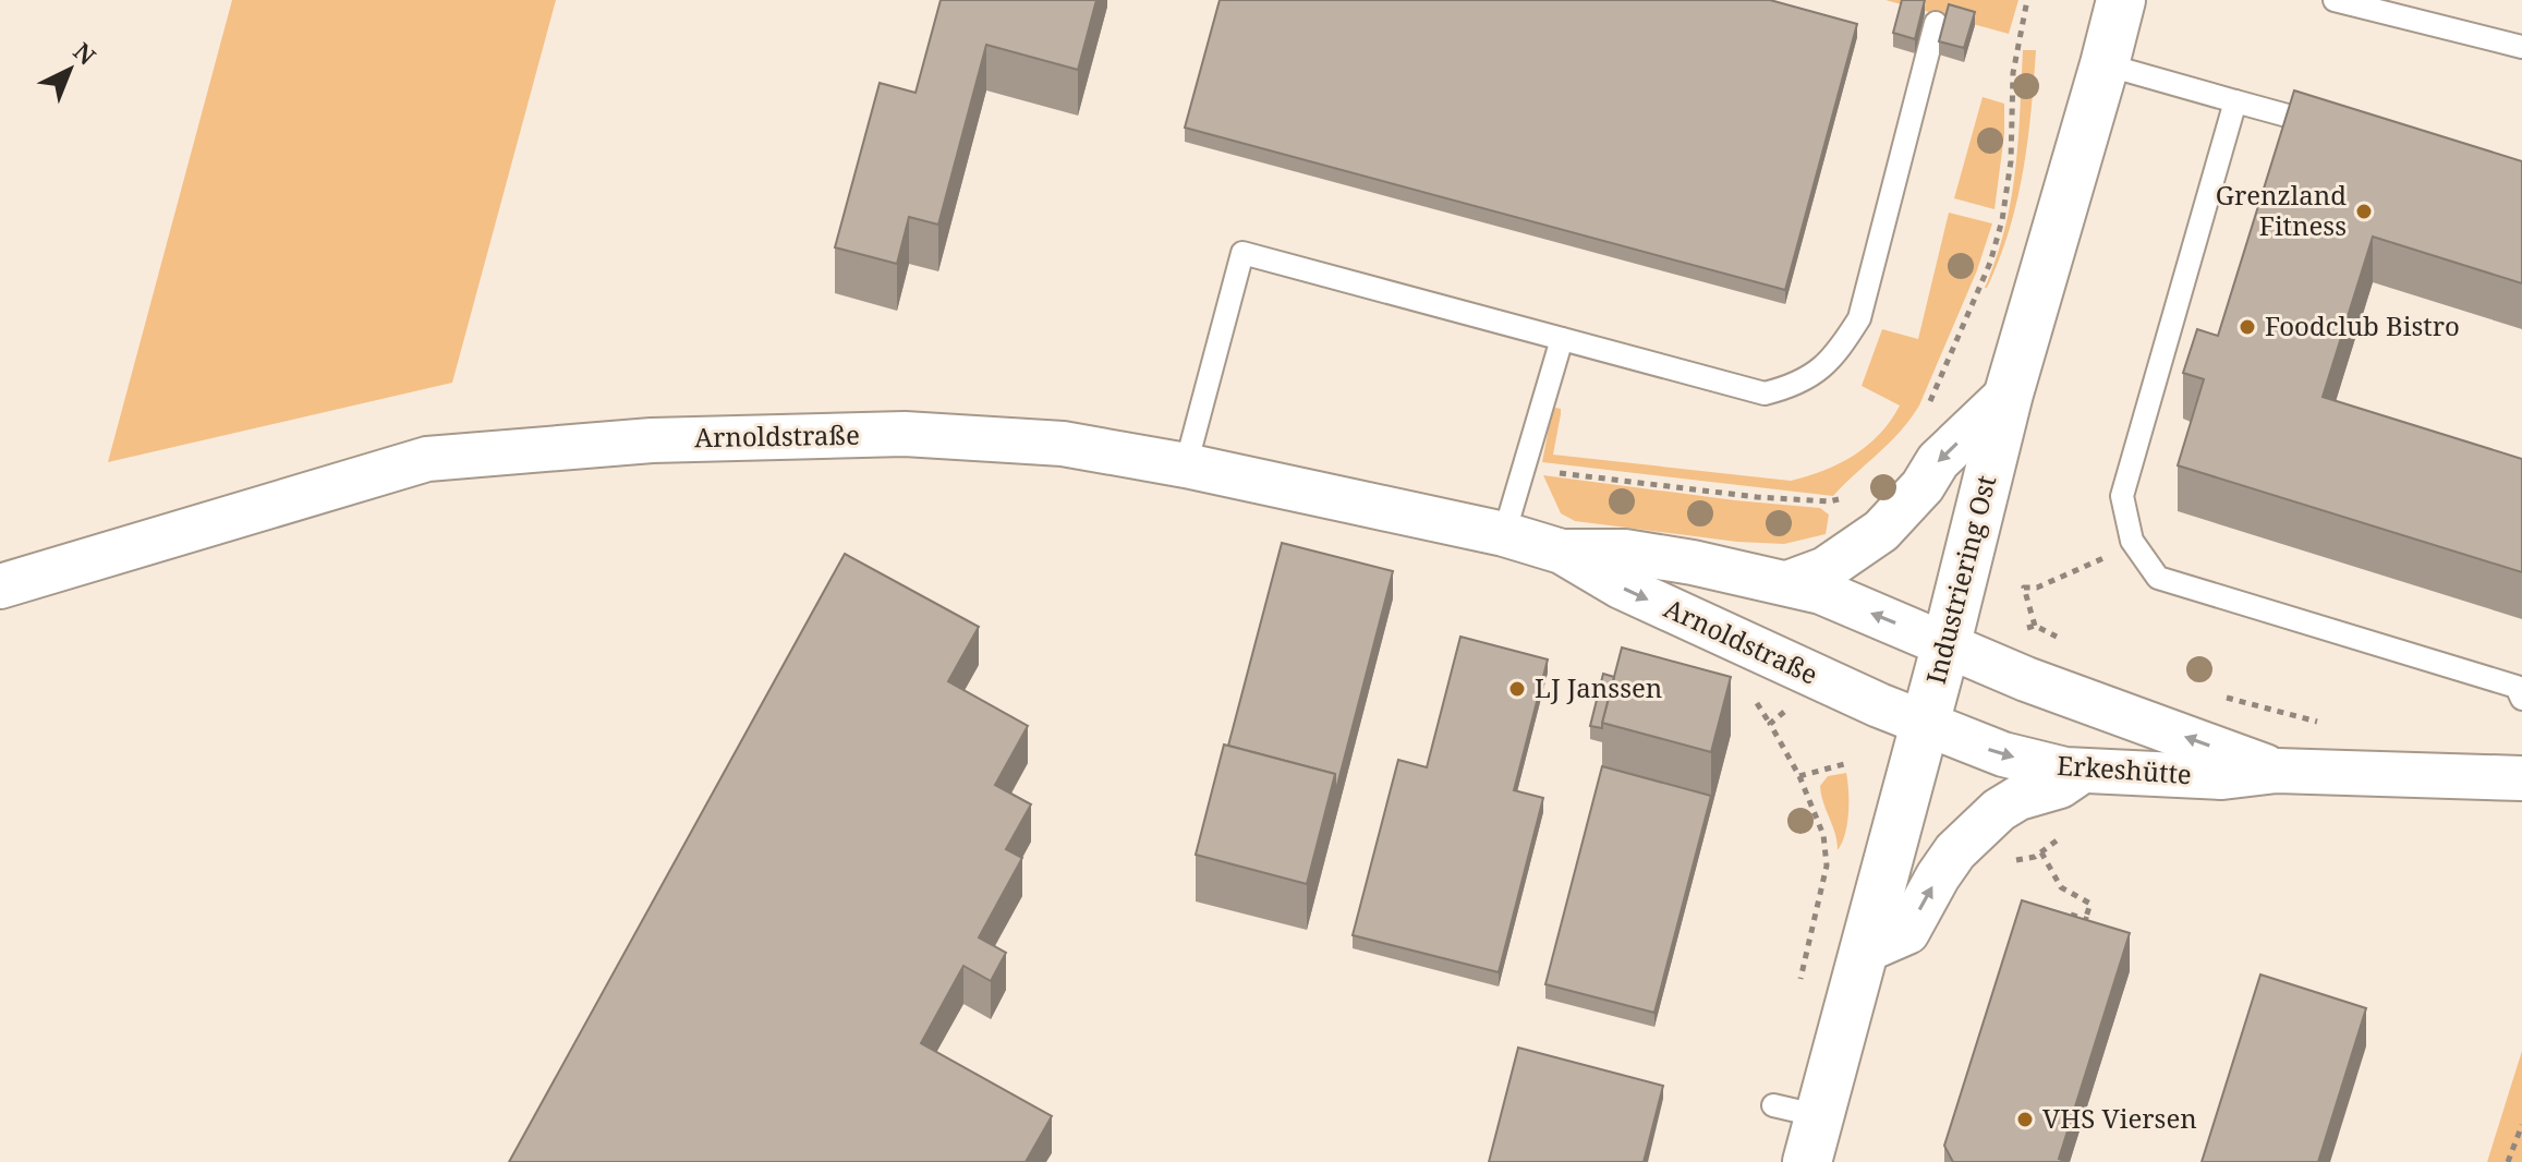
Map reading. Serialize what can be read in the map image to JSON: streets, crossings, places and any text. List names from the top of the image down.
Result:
{
  "streets": {
    "street": ["Arnoldstraße", "Industriering Ost", "Erkeshütte"]
  },
  "crossings": [
    ["Arnoldstraße", "Industriering Ost"],
    ["Arnoldstraße", "Erkeshütte"],
    ["Industriering Ost", "Erkeshütte"]
  ],
  "places": [
    "Grenzland Fitness",
    "Foodclub Bistro",
    "LJ Janssen",
    "VHS Viersen"
  ],
  "north": "top right"
}
